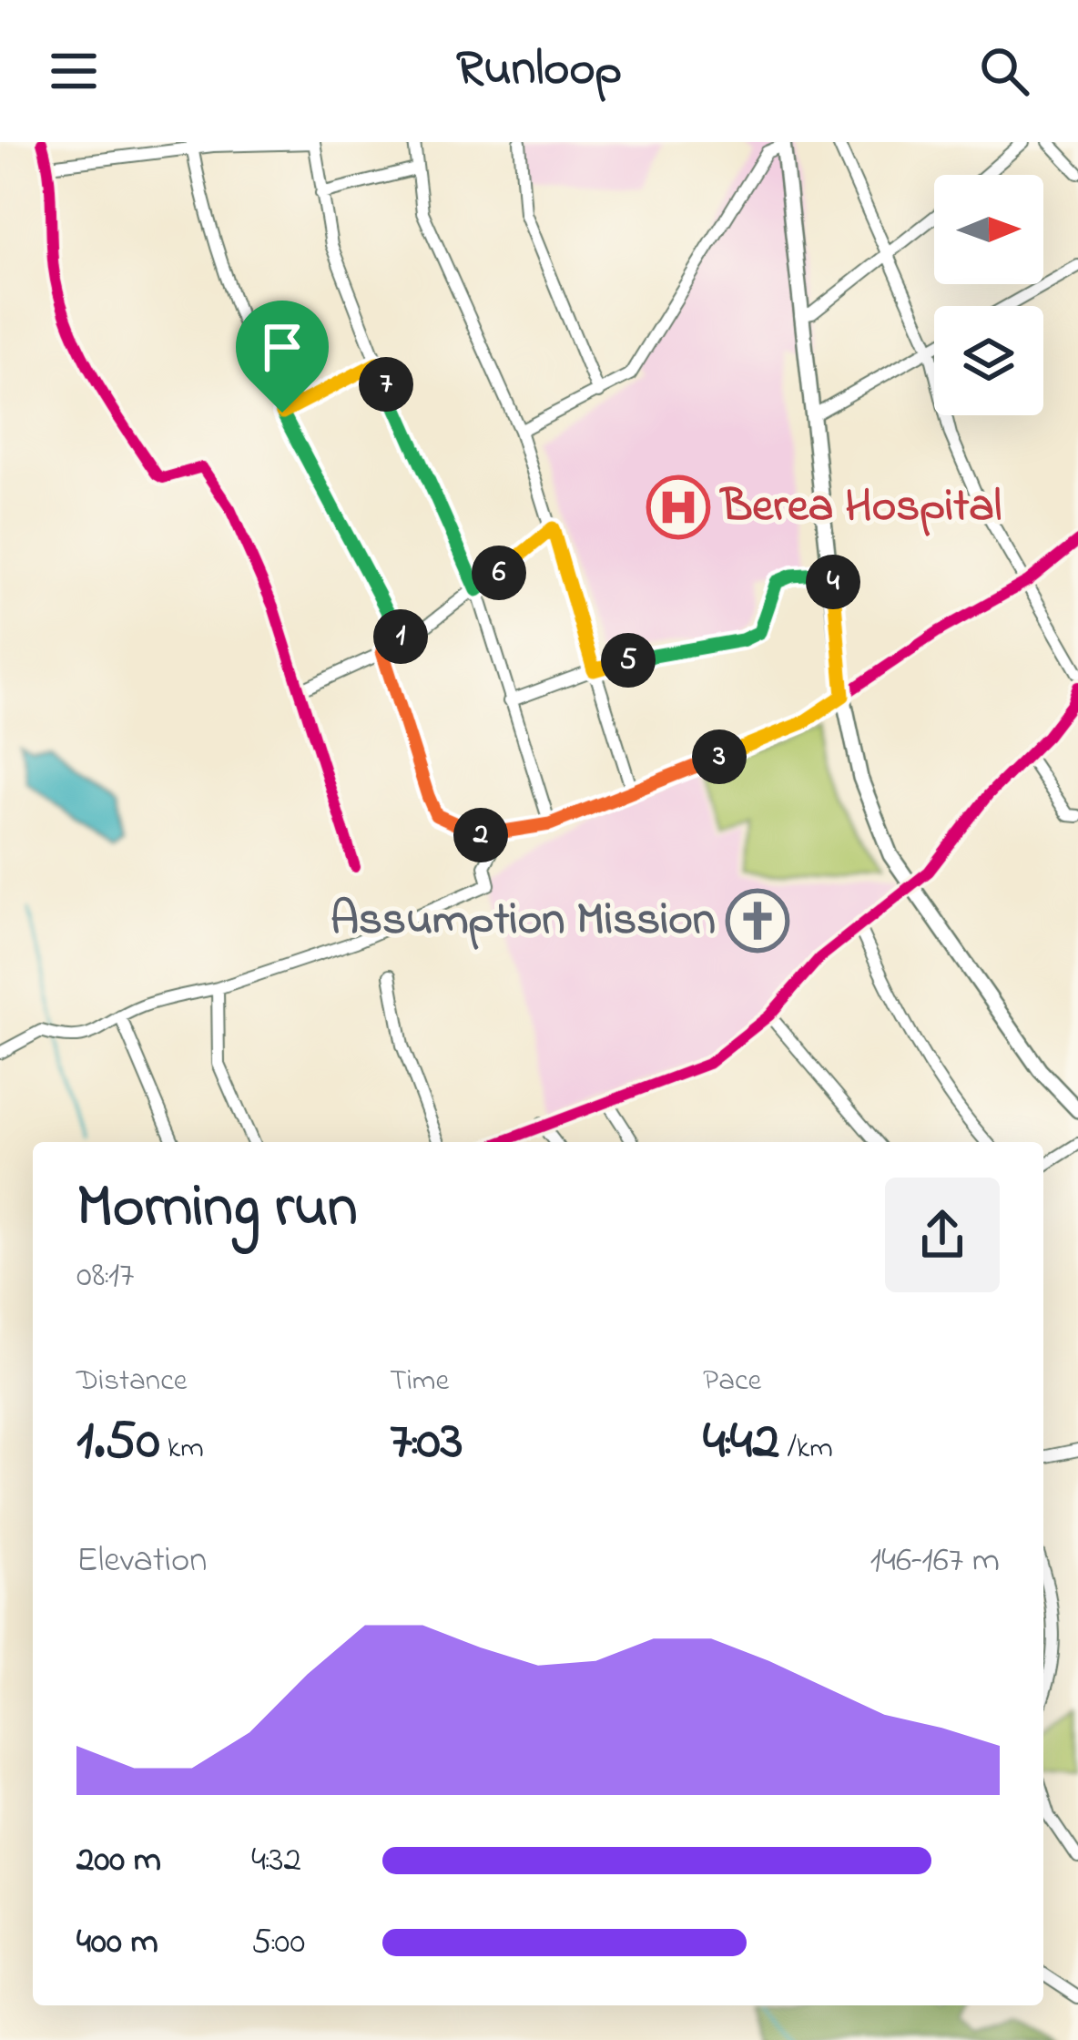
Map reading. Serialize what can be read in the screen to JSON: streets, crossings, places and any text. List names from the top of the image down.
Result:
{
  "places": {
    "hospital": ["Berea Hospital"],
    "church": ["Assumption Mission"]
  },
  "north": "right",
  "page": {
    "header": "Runloop",
    "pins": [
      "7",
      "6",
      "4",
      "1",
      "5",
      "3",
      "2"
    ],
    "heading": ["Morning run", "08:17"],
    "stats": [
      ["Distance", "1.50 km"],
      ["Time", "7:03"],
      ["Pace", "4:42 /km"]
    ],
    "chart": ["Elevation", "146–167 m"],
    "list": [
      {
        "name": "200 m",
        "note": "4:32"
      },
      {
        "name": "400 m",
        "note": "5:00"
      }
    ]
  }
}
